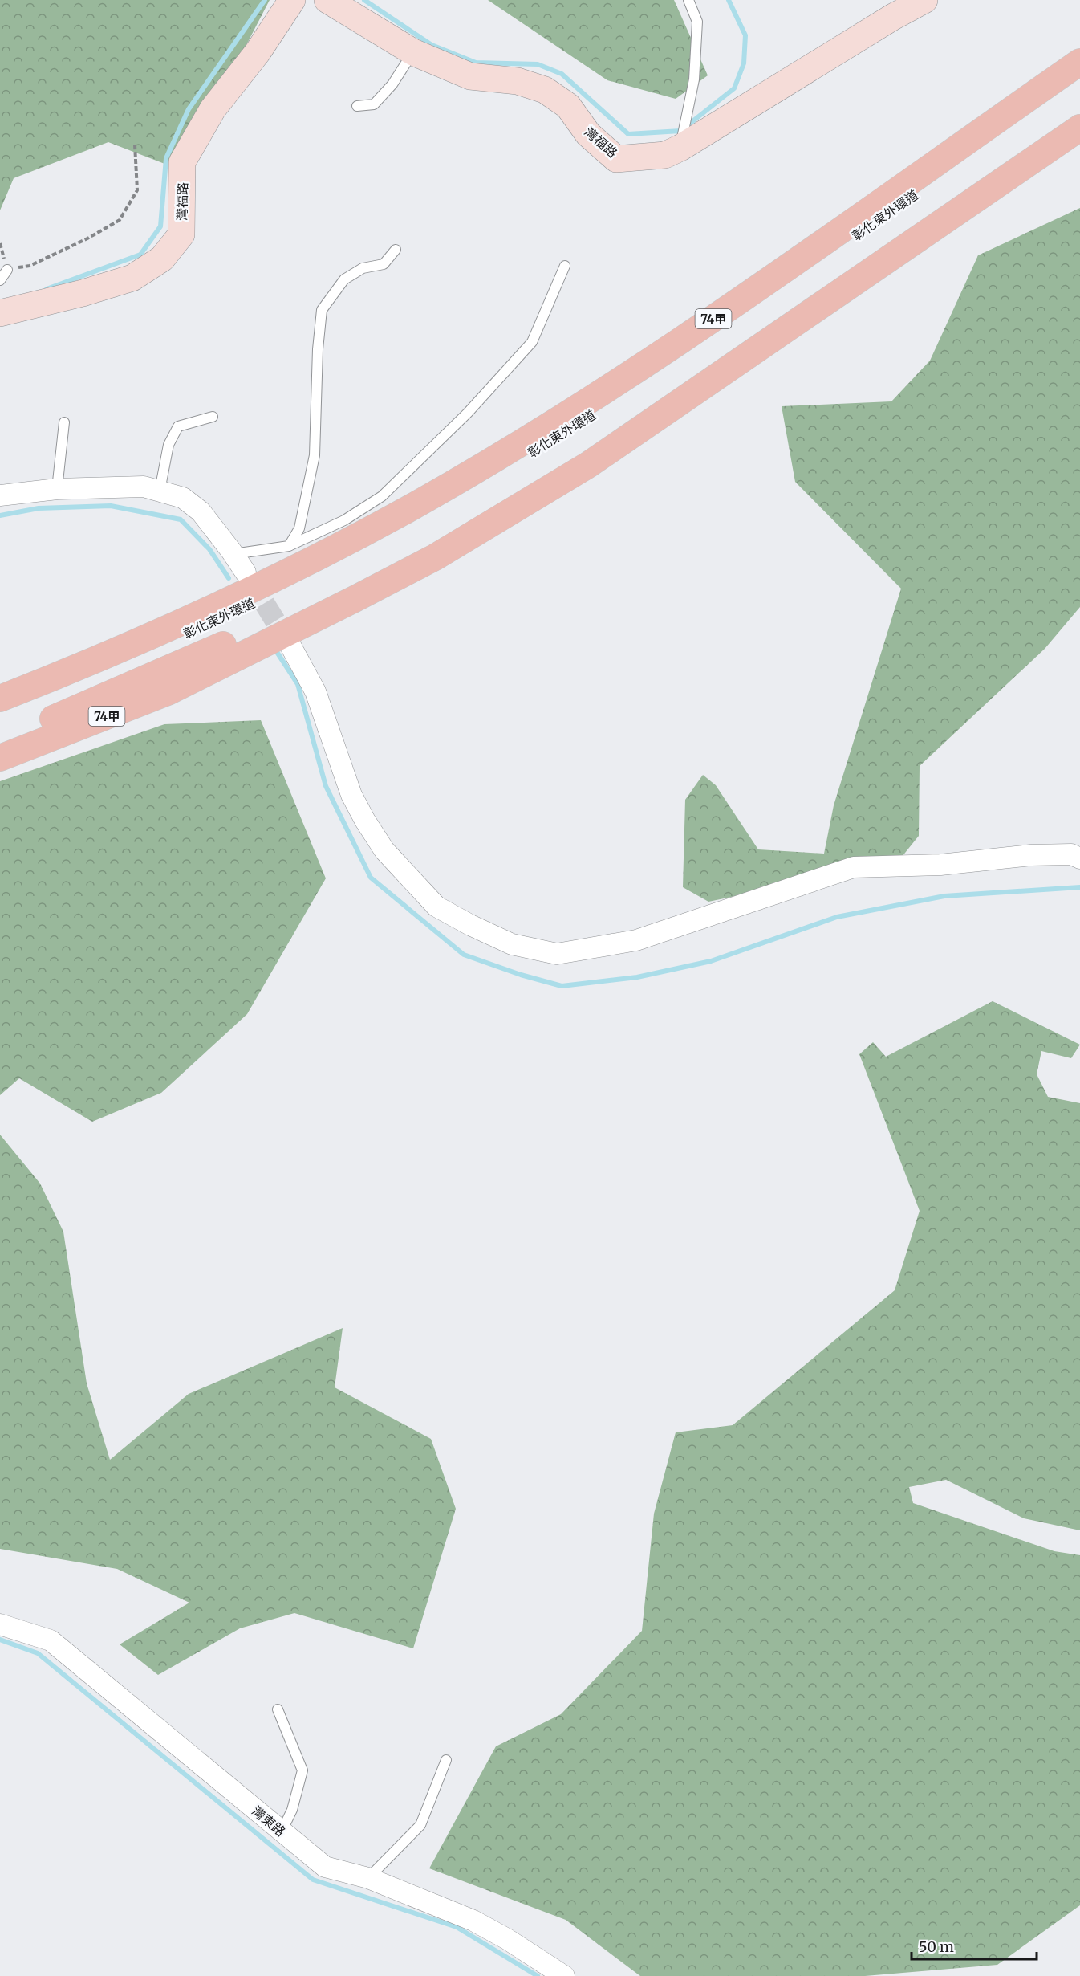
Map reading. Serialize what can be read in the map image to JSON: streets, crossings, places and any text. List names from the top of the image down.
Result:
{
  "streets": {
    "main road": ["彰化東外環道", "74甲"],
    "street": ["灣福路", "灣東路"]
  },
  "scale_bar": "50 m"
}
